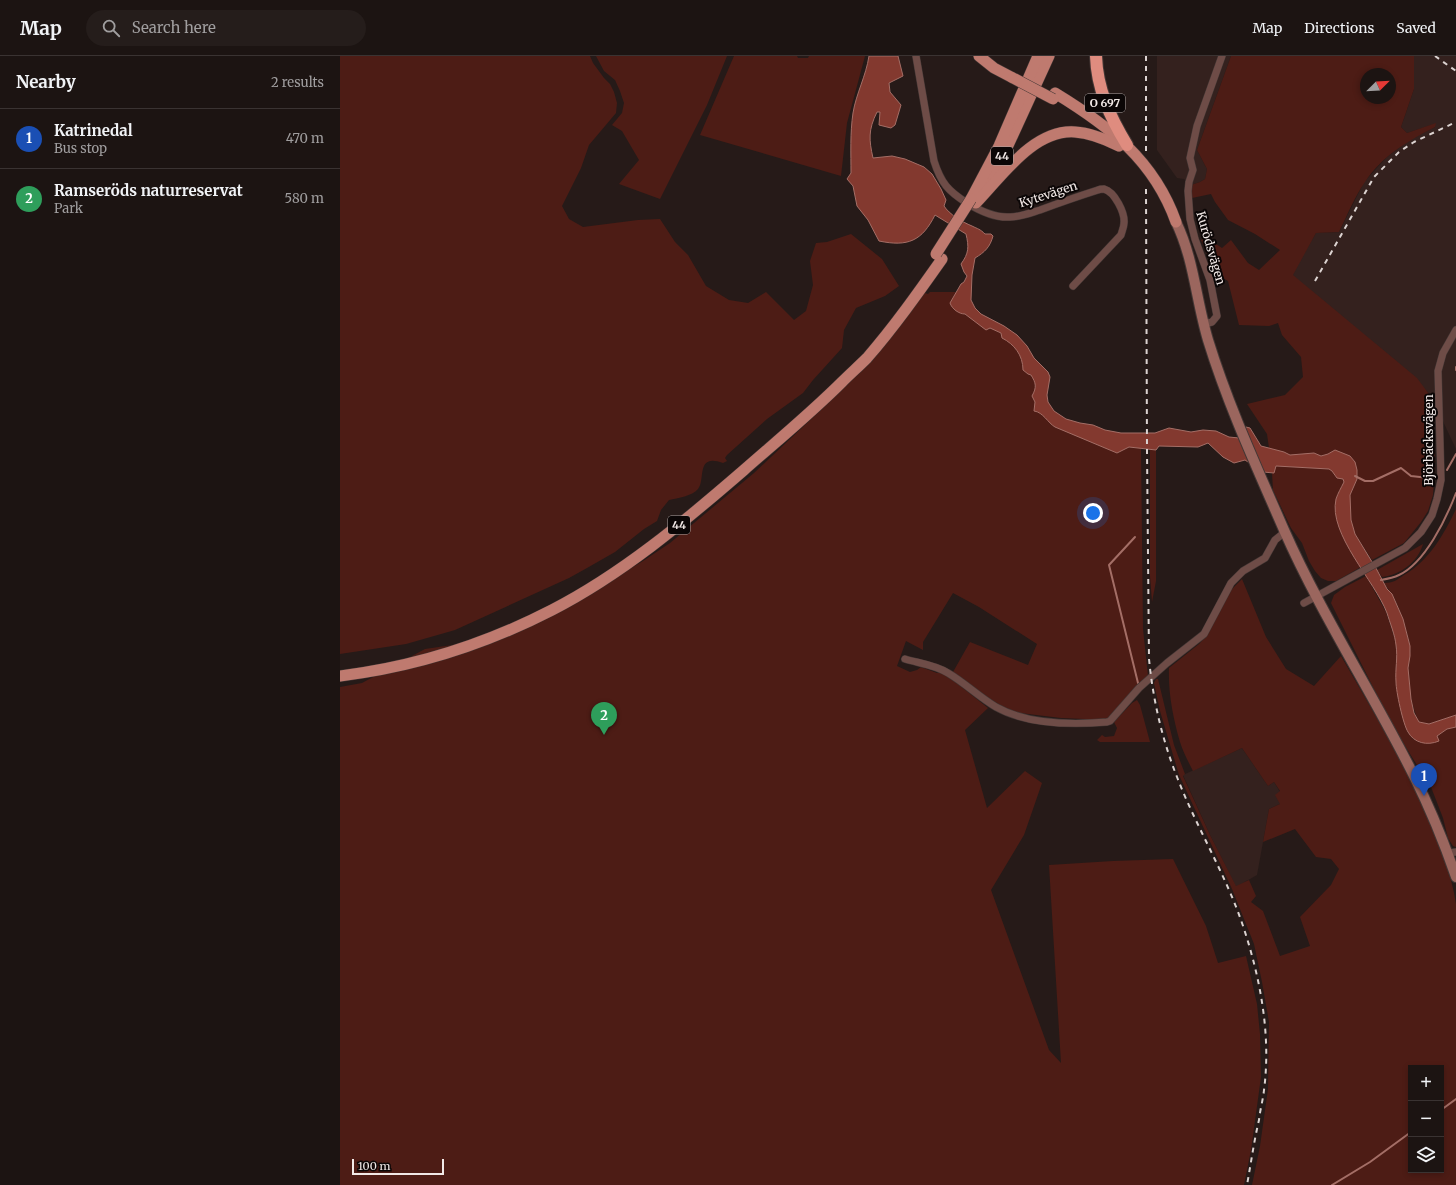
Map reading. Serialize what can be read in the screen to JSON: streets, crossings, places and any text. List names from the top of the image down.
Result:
{
  "streets": {
    "highway": ["O 697"],
    "main road": ["44"],
    "street": ["Kytevägen", "Kurödsvägen", "Björbäcksvägen"]
  },
  "crossings": [
    ["O 697", "Kurödsvägen"],
    ["O 697", "Björbäcksvägen"]
  ],
  "scale_bar": "100 m",
  "north": "top right",
  "page": {
    "header": "Map",
    "search": "Search here",
    "nav": ["Map", "Directions", "Saved"],
    "heading": ["Nearby", "2 results"],
    "list": [
      {
        "mark": "1",
        "name": "Katrinedal",
        "note": "Bus stop",
        "value": "470 m"
      },
      {
        "mark": "2",
        "name": "Ramseröds naturreservat",
        "note": "Park",
        "value": "580 m"
      }
    ],
    "pins": ["2", "1"],
    "map_buttons": ["+", "−"],
    "scale": "100 m"
  }
}
